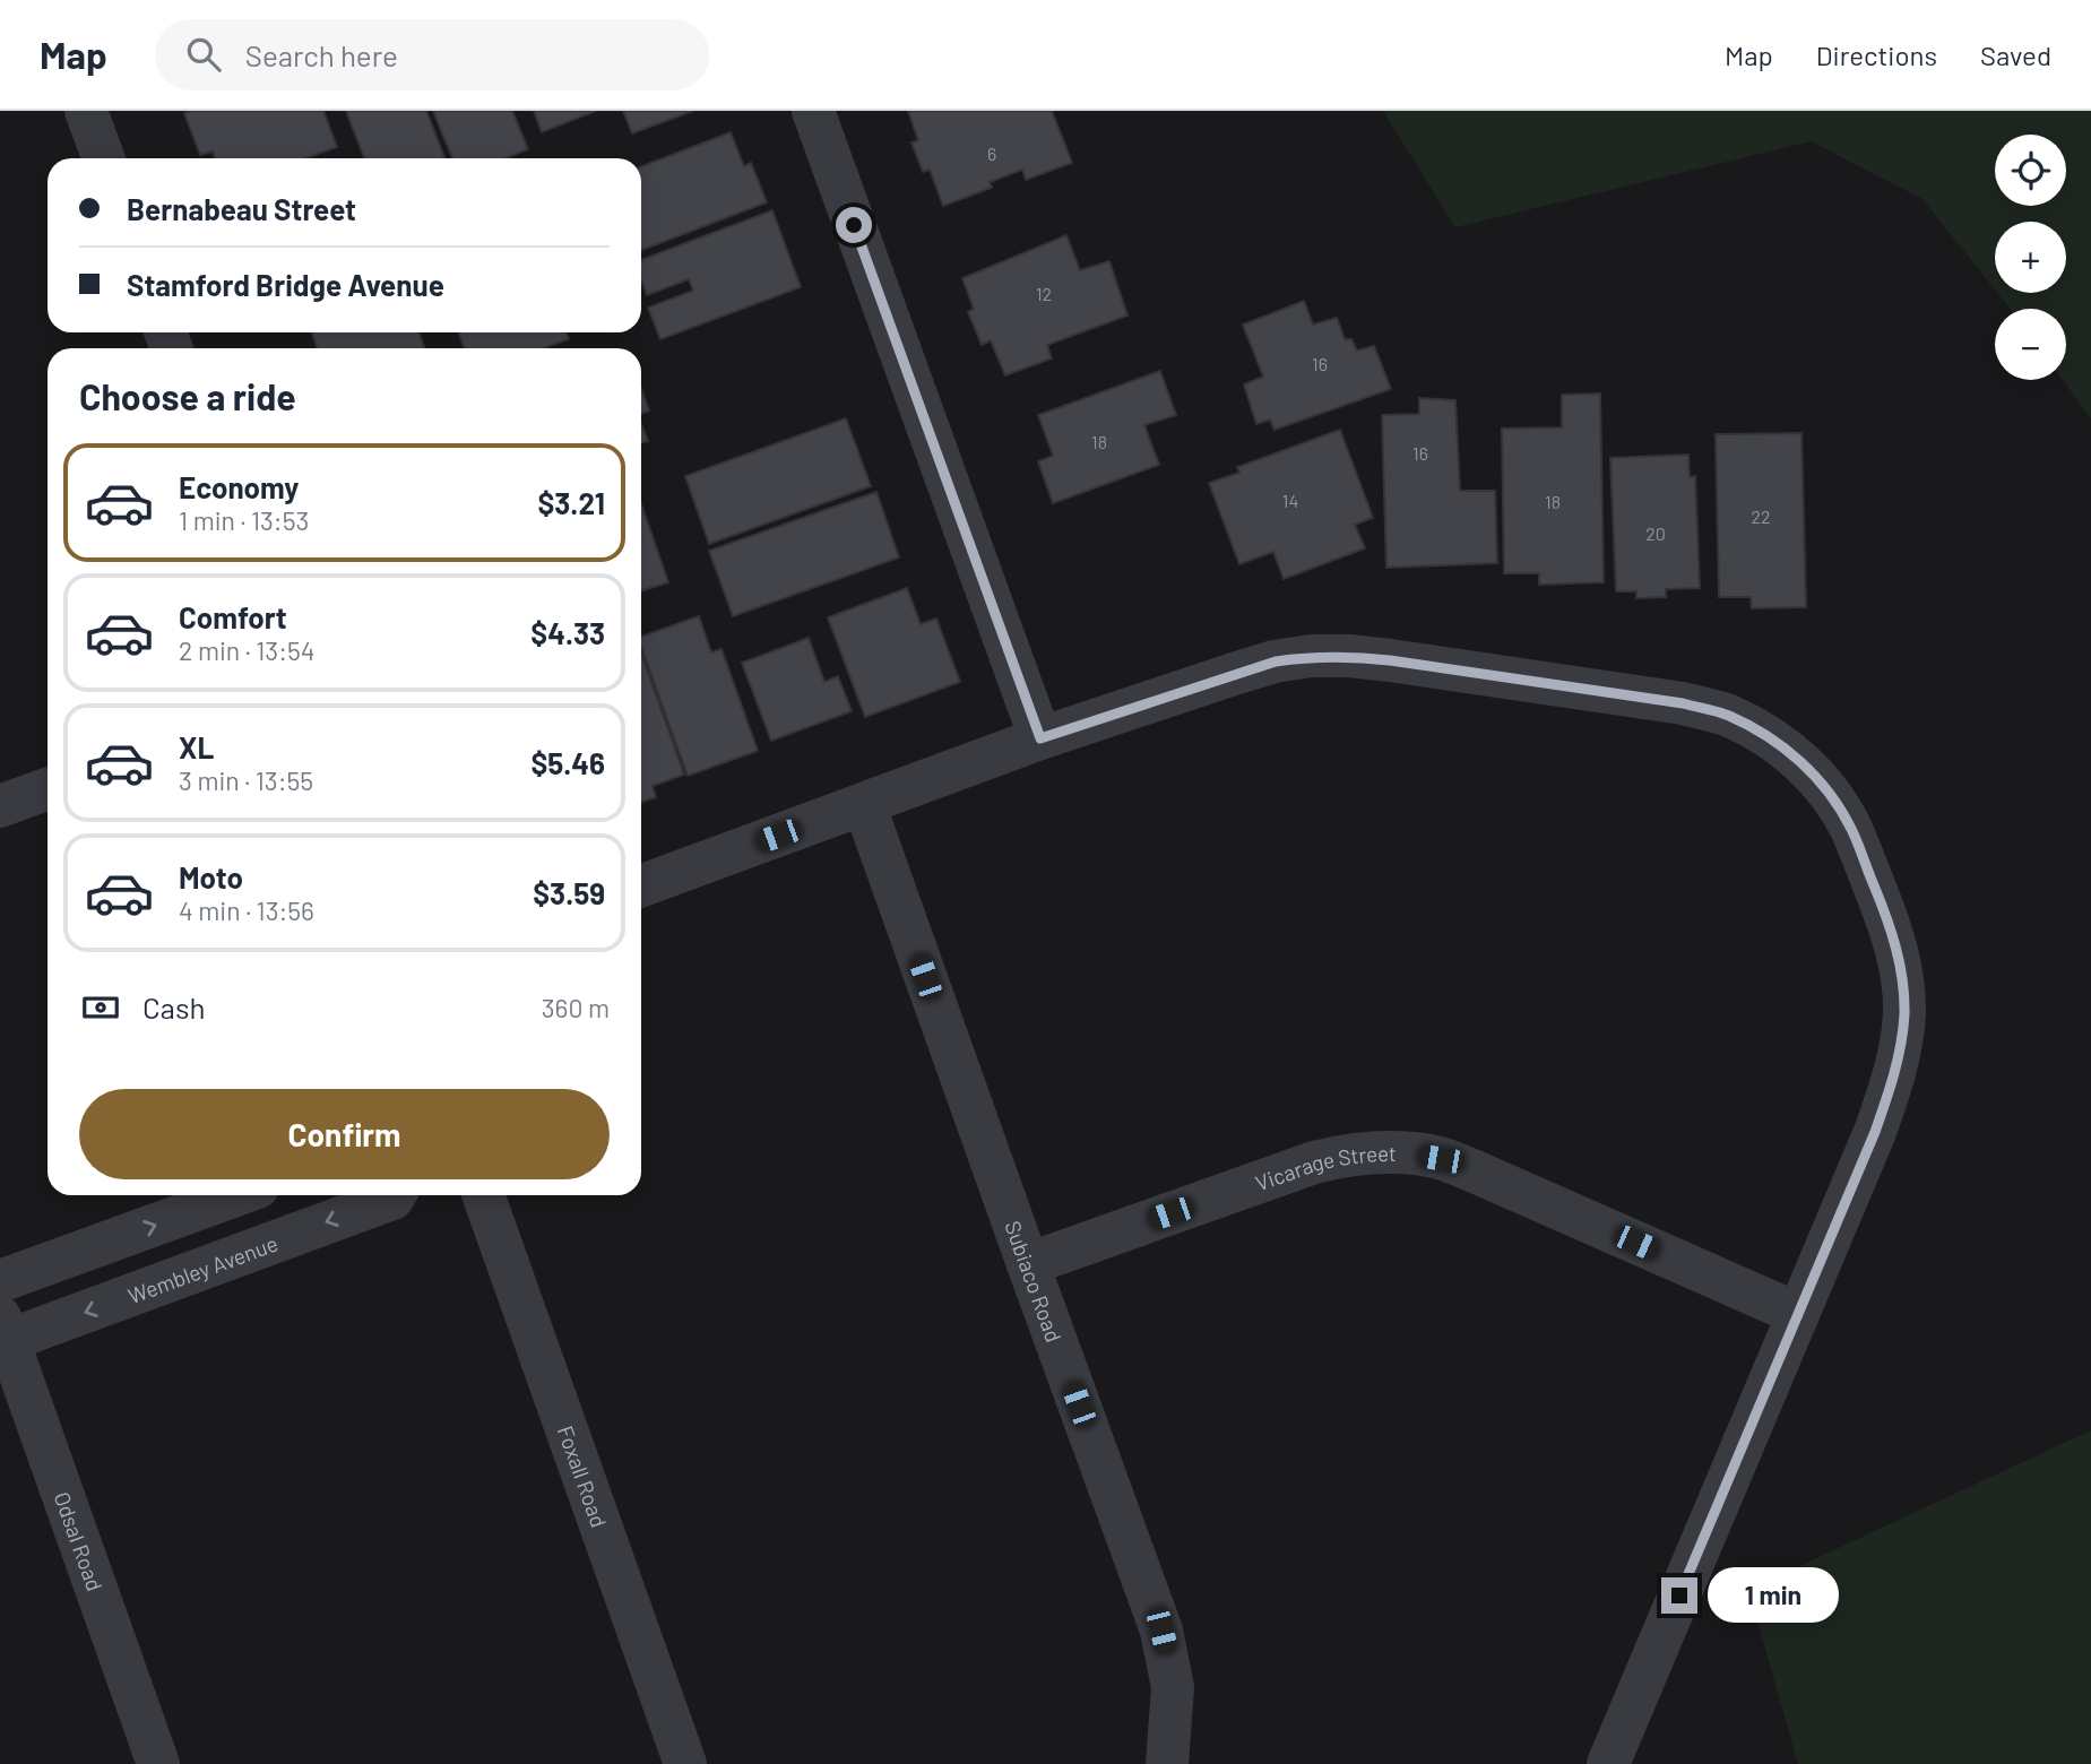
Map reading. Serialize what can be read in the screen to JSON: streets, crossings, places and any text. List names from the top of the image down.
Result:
{
  "streets": {
    "street": [
      "Vicarage Street",
      "Wembley Avenue",
      "Subiaco Road",
      "Foxall Road",
      "Odsal Road"
    ]
  },
  "crossings": [
    ["Vicarage Street", "Subiaco Road"],
    ["Wembley Avenue", "Odsal Road"]
  ],
  "house_numbers": [
    "6",
    "12",
    "16",
    "18",
    "16",
    "14",
    "18",
    "22",
    "20"
  ],
  "page": {
    "header": "Map",
    "search": "Search here",
    "nav": ["Map", "Directions", "Saved"],
    "map_buttons": ["+", "−"],
    "banner": ["Bernabeau Street", "Stamford Bridge Avenue"],
    "heading": "Choose a ride",
    "list": [
      {
        "name": "Economy",
        "note": "1 min · 13:53",
        "value": "$3.21"
      },
      {
        "name": "Comfort",
        "note": "2 min · 13:54",
        "value": "$4.33"
      },
      {
        "name": "XL",
        "note": "3 min · 13:55",
        "value": "$5.46"
      },
      {
        "name": "Moto",
        "note": "4 min · 13:56",
        "value": "$3.59"
      }
    ],
    "pay": ["Cash", "360 m"],
    "buttons": "Confirm",
    "bubble": "1 min"
  }
}
